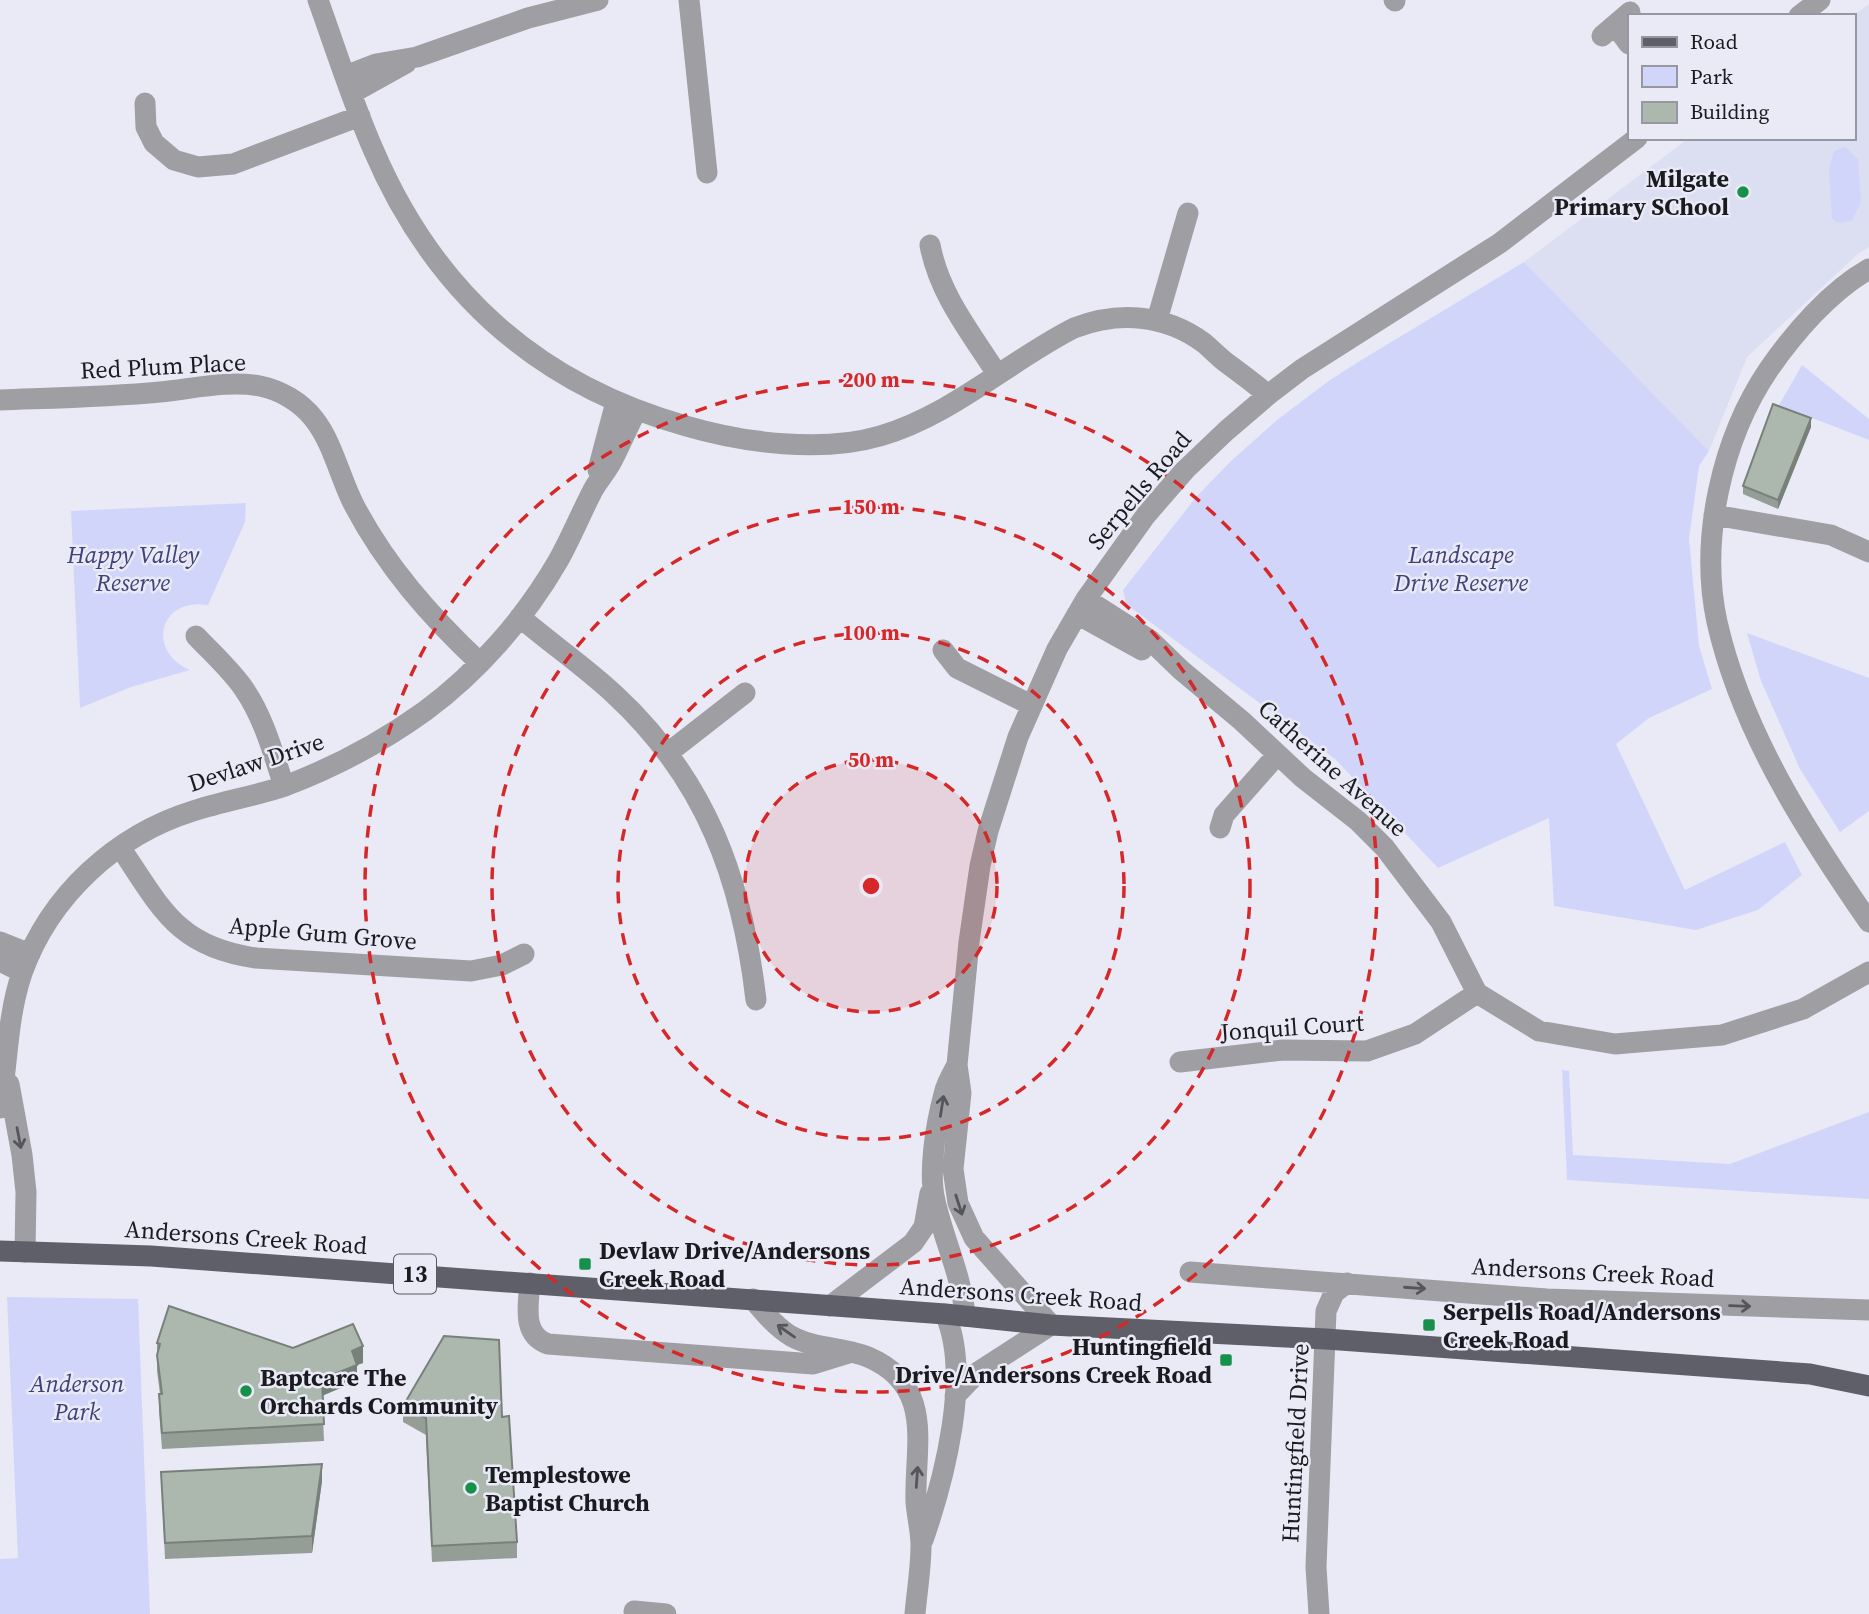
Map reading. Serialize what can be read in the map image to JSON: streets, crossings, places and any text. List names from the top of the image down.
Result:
{
  "streets": {
    "main road": ["Andersons Creek Road", "13"],
    "street": [
      "Red Plum Place",
      "Serpells Road",
      "Devlaw Drive",
      "Catherine Avenue",
      "Apple Gum Grove",
      "Jonquil Court",
      "Huntingfield Drive"
    ]
  },
  "crossings": [
    ["Red Plum Place", "Devlaw Drive"],
    ["Serpells Road", "Catherine Avenue"],
    ["Serpells Road", "Andersons Creek Road"],
    ["Devlaw Drive", "Apple Gum Grove"],
    ["Devlaw Drive", "Andersons Creek Road"],
    ["Catherine Avenue", "Jonquil Court"],
    ["Andersons Creek Road", "Huntingfield Drive"]
  ],
  "parks": ["Happy Valley Reserve", "Landscape Drive Reserve", "Anderson Park"],
  "places": {
    "other": ["Milgate Primary SChool", "Baptcare The Orchards Community", "Templestowe Baptist Church"],
    "transit": ["Devlaw Drive/Andersons Creek Road", "Serpells Road/Andersons Creek Road", "Huntingfield Drive/Andersons Creek Road"]
  },
  "legend": ["Road", "Park", "Building"],
  "rings": [
    "200 m",
    "150 m",
    "100 m",
    "50 m"
  ]
}
